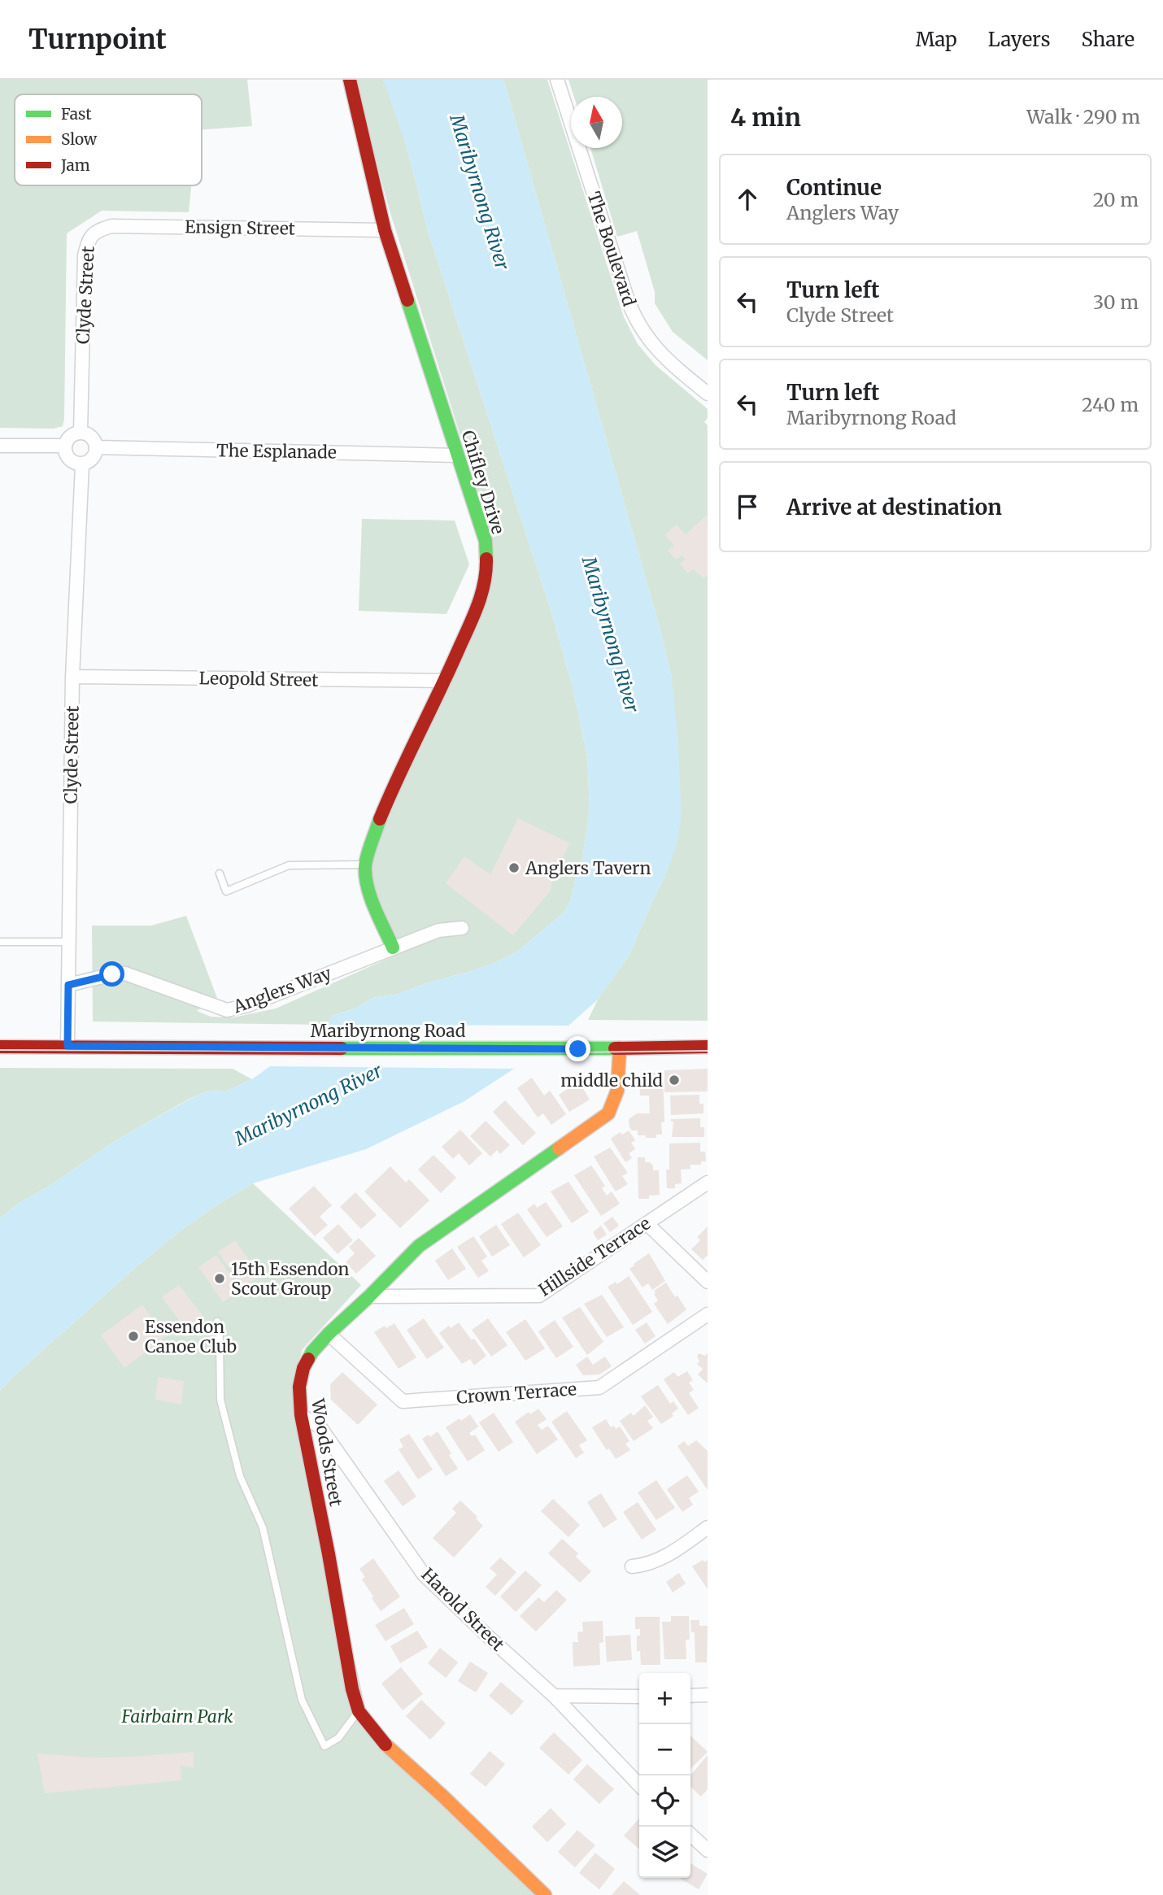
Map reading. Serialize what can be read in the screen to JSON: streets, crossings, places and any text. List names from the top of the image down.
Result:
{
  "streets": {
    "street": [
      "Ensign Street",
      "The Boulevard",
      "Clyde Street",
      "The Esplanade",
      "Chifley Drive",
      "Leopold Street",
      "Anglers Way",
      "Maribyrnong Road",
      "Hillside Terrace",
      "Crown Terrace",
      "Woods Street",
      "Harold Street"
    ]
  },
  "crossings": [
    ["Ensign Street", "Clyde Street"],
    ["Ensign Street", "Chifley Drive"],
    ["Clyde Street", "The Esplanade"],
    ["Clyde Street", "Leopold Street"],
    ["Clyde Street", "Anglers Way"],
    ["Clyde Street", "Maribyrnong Road"],
    ["The Esplanade", "Chifley Drive"],
    ["Chifley Drive", "Leopold Street"],
    ["Chifley Drive", "Anglers Way"],
    ["Maribyrnong Road", "Woods Street"],
    ["Hillside Terrace", "Woods Street"],
    ["Crown Terrace", "Woods Street"],
    ["Woods Street", "Harold Street"]
  ],
  "water": ["Maribyrnong River"],
  "parks": ["Fairbairn Park"],
  "places": [
    "Anglers Tavern",
    "middle child",
    "15th Essendon Scout Group",
    "Essendon Canoe Club"
  ],
  "legend": ["Fast", "Slow", "Jam"],
  "north": "top",
  "page": {
    "header": "Turnpoint",
    "nav": ["Map", "Layers", "Share"],
    "heading": ["4 min", "Walk · 290 m"],
    "list": [
      ["Continue", "Anglers Way", "20 m"],
      ["Turn left", "Clyde Street", "30 m"],
      ["Turn left", "Maribyrnong Road", "240 m"],
      "Arrive at destination"
    ],
    "map_buttons": ["+", "−"]
  }
}
